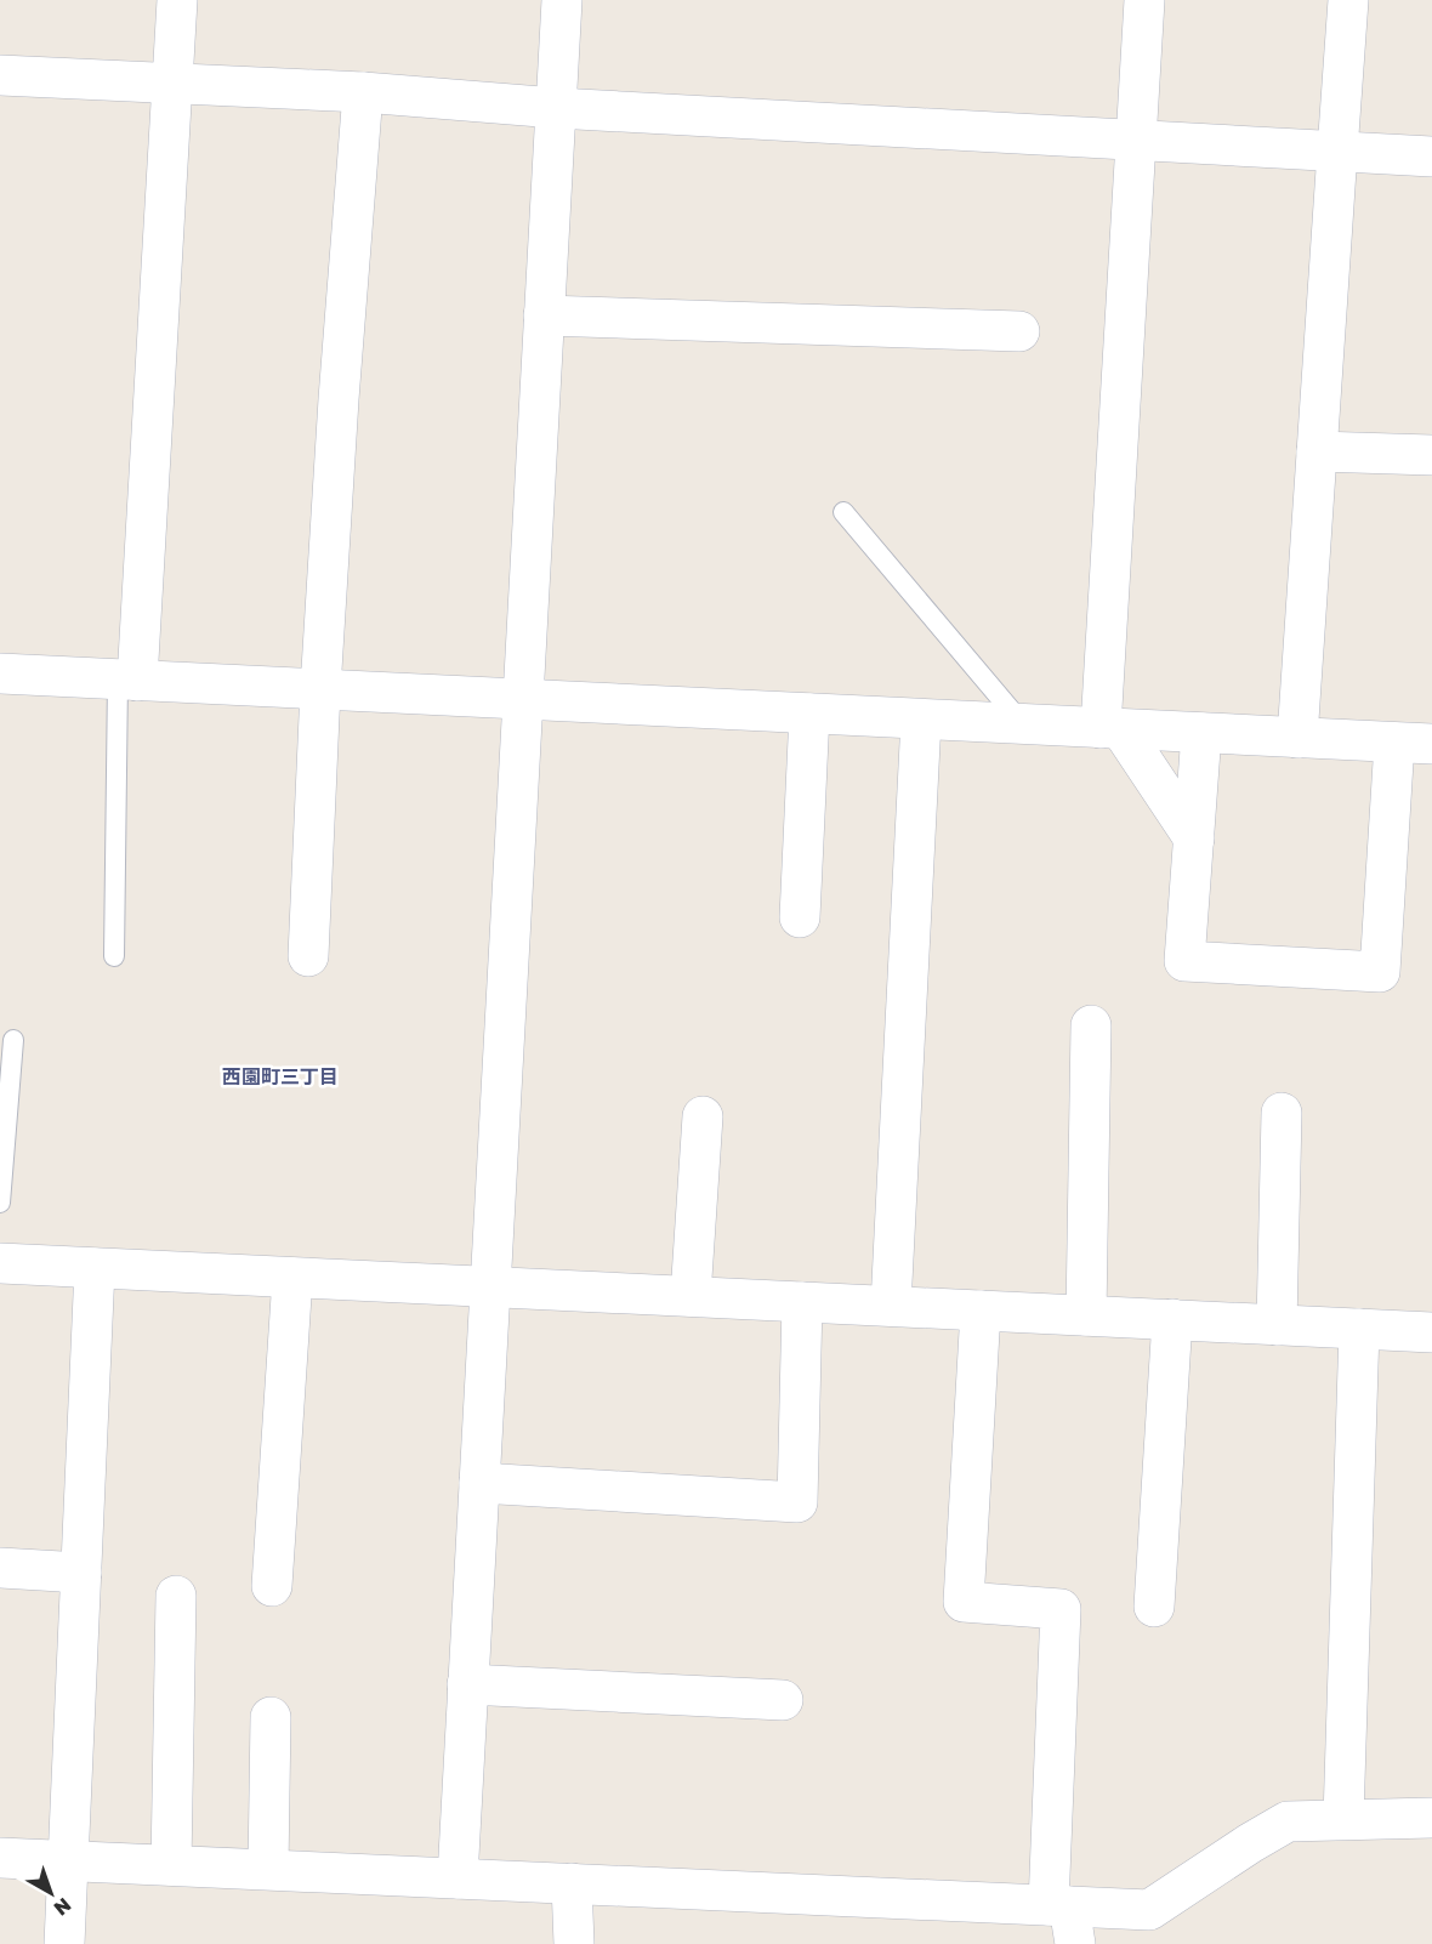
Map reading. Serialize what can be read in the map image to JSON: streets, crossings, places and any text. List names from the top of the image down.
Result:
{
  "districts": ["西園町三丁目"],
  "north": "bottom right"
}
